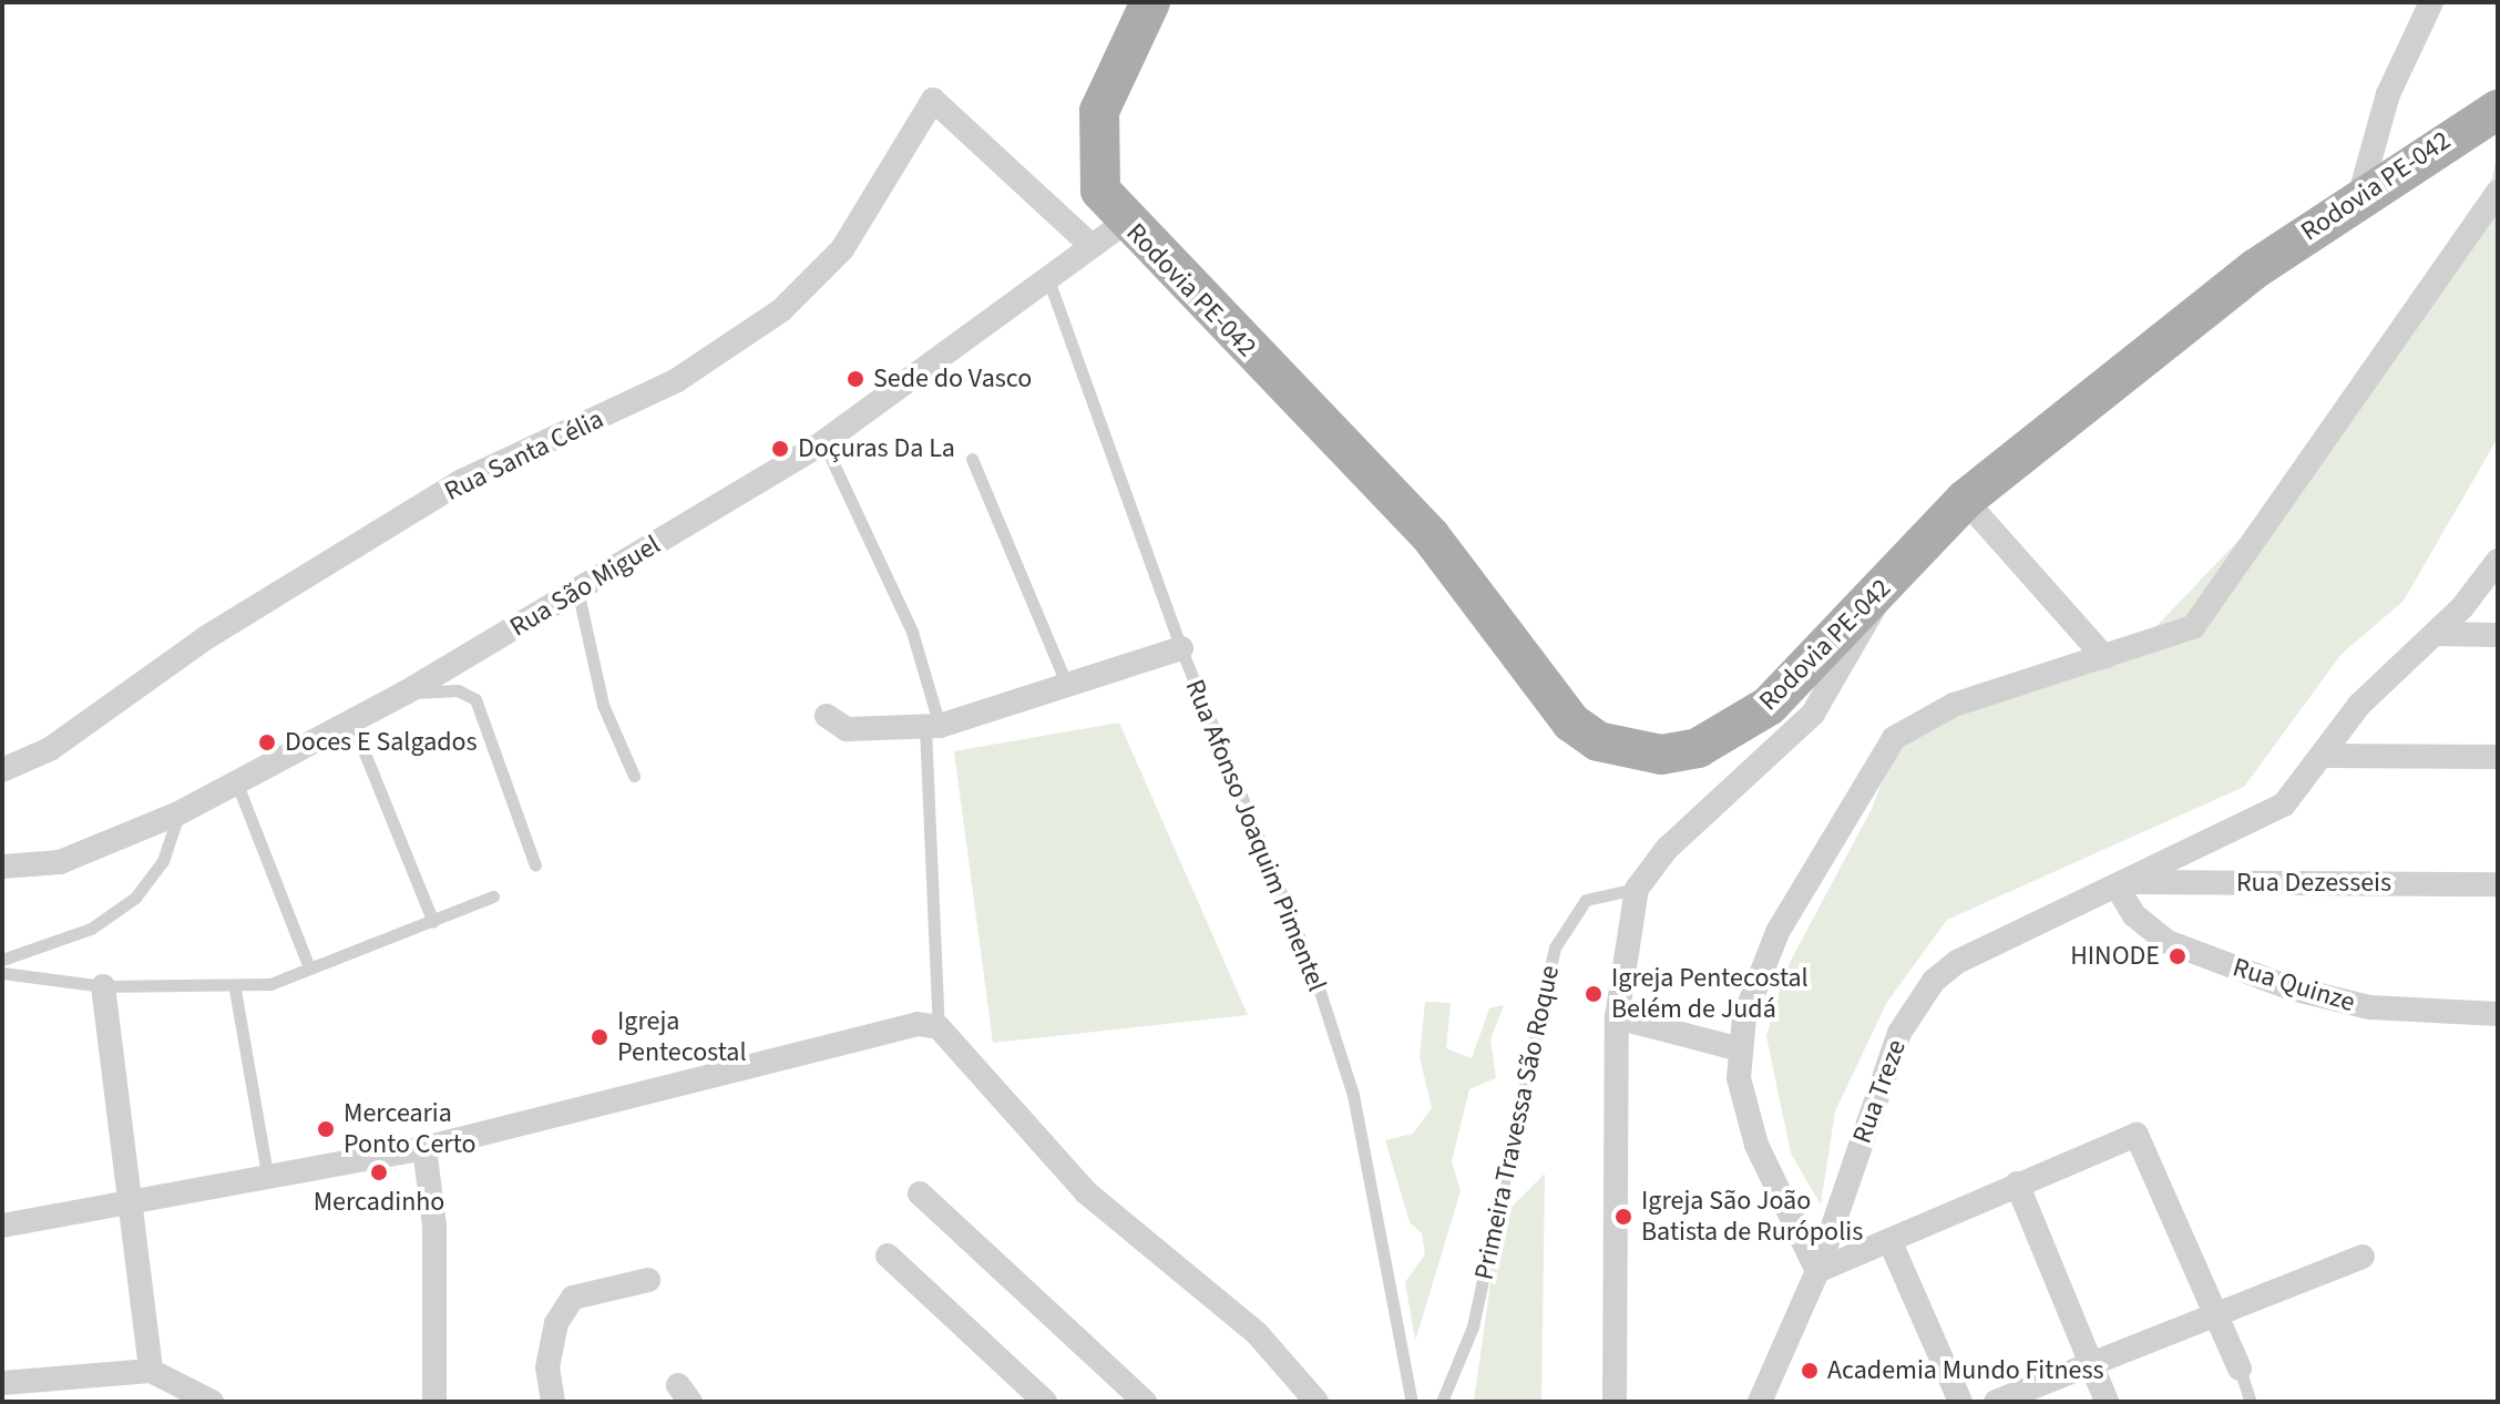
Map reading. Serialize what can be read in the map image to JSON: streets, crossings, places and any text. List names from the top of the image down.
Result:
{
  "streets": {
    "main road": ["Rodovia PE-042"],
    "street": [
      "Rua Santa Célia",
      "Rua São Miguel",
      "Rua Dezesseis",
      "Rua Quinze",
      "Rua Treze"
    ],
    "lane": ["Rua Afonso Joaquim Pimentel", "Primeira Travessa São Roque"]
  },
  "crossings": [
    ["Rodovia PE-042", "Rua São Miguel"],
    ["Rua Santa Célia", "Rua São Miguel"],
    ["Rua São Miguel", "Rua Afonso Joaquim Pimentel"],
    ["Rua Dezesseis", "Rua Quinze"],
    ["Rua Dezesseis", "Rua Treze"],
    ["Rua Quinze", "Rua Treze"]
  ],
  "places": [
    "Sede do Vasco",
    "Doçuras Da La",
    "Doces E Salgados",
    "HINODE",
    "Igreja Pentecostal Belém de Judá",
    "Igreja Pentecostal",
    "Mercearia Ponto Certo",
    "Mercadinho",
    "Igreja São João Batista de Rurópolis",
    "Academia Mundo Fitness"
  ]
}
